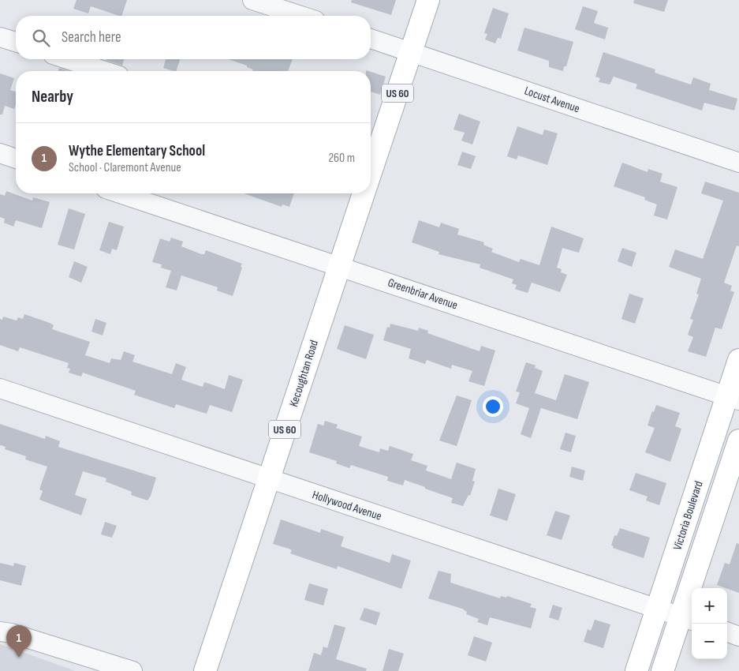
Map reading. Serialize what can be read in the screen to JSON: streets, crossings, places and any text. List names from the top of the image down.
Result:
{
  "streets": {
    "main road": ["US 60", "Kecoughtan Road", "Victoria Boulevard"],
    "street": ["Locust Avenue", "Greenbriar Avenue", "Hollywood Avenue"]
  },
  "crossings": [
    ["Locust Avenue", "Kecoughtan Road"],
    ["Greenbriar Avenue", "Kecoughtan Road"],
    ["Greenbriar Avenue", "Victoria Boulevard"],
    ["Kecoughtan Road", "Hollywood Avenue"],
    ["Hollywood Avenue", "Victoria Boulevard"]
  ],
  "page": {
    "search": "Search here",
    "heading": "Nearby",
    "list": [
      {
        "mark": "1",
        "name": "Wythe Elementary School",
        "note": "School · Claremont Avenue",
        "value": "260 m"
      }
    ],
    "map_buttons": ["+", "−"],
    "pins": "1"
  }
}
